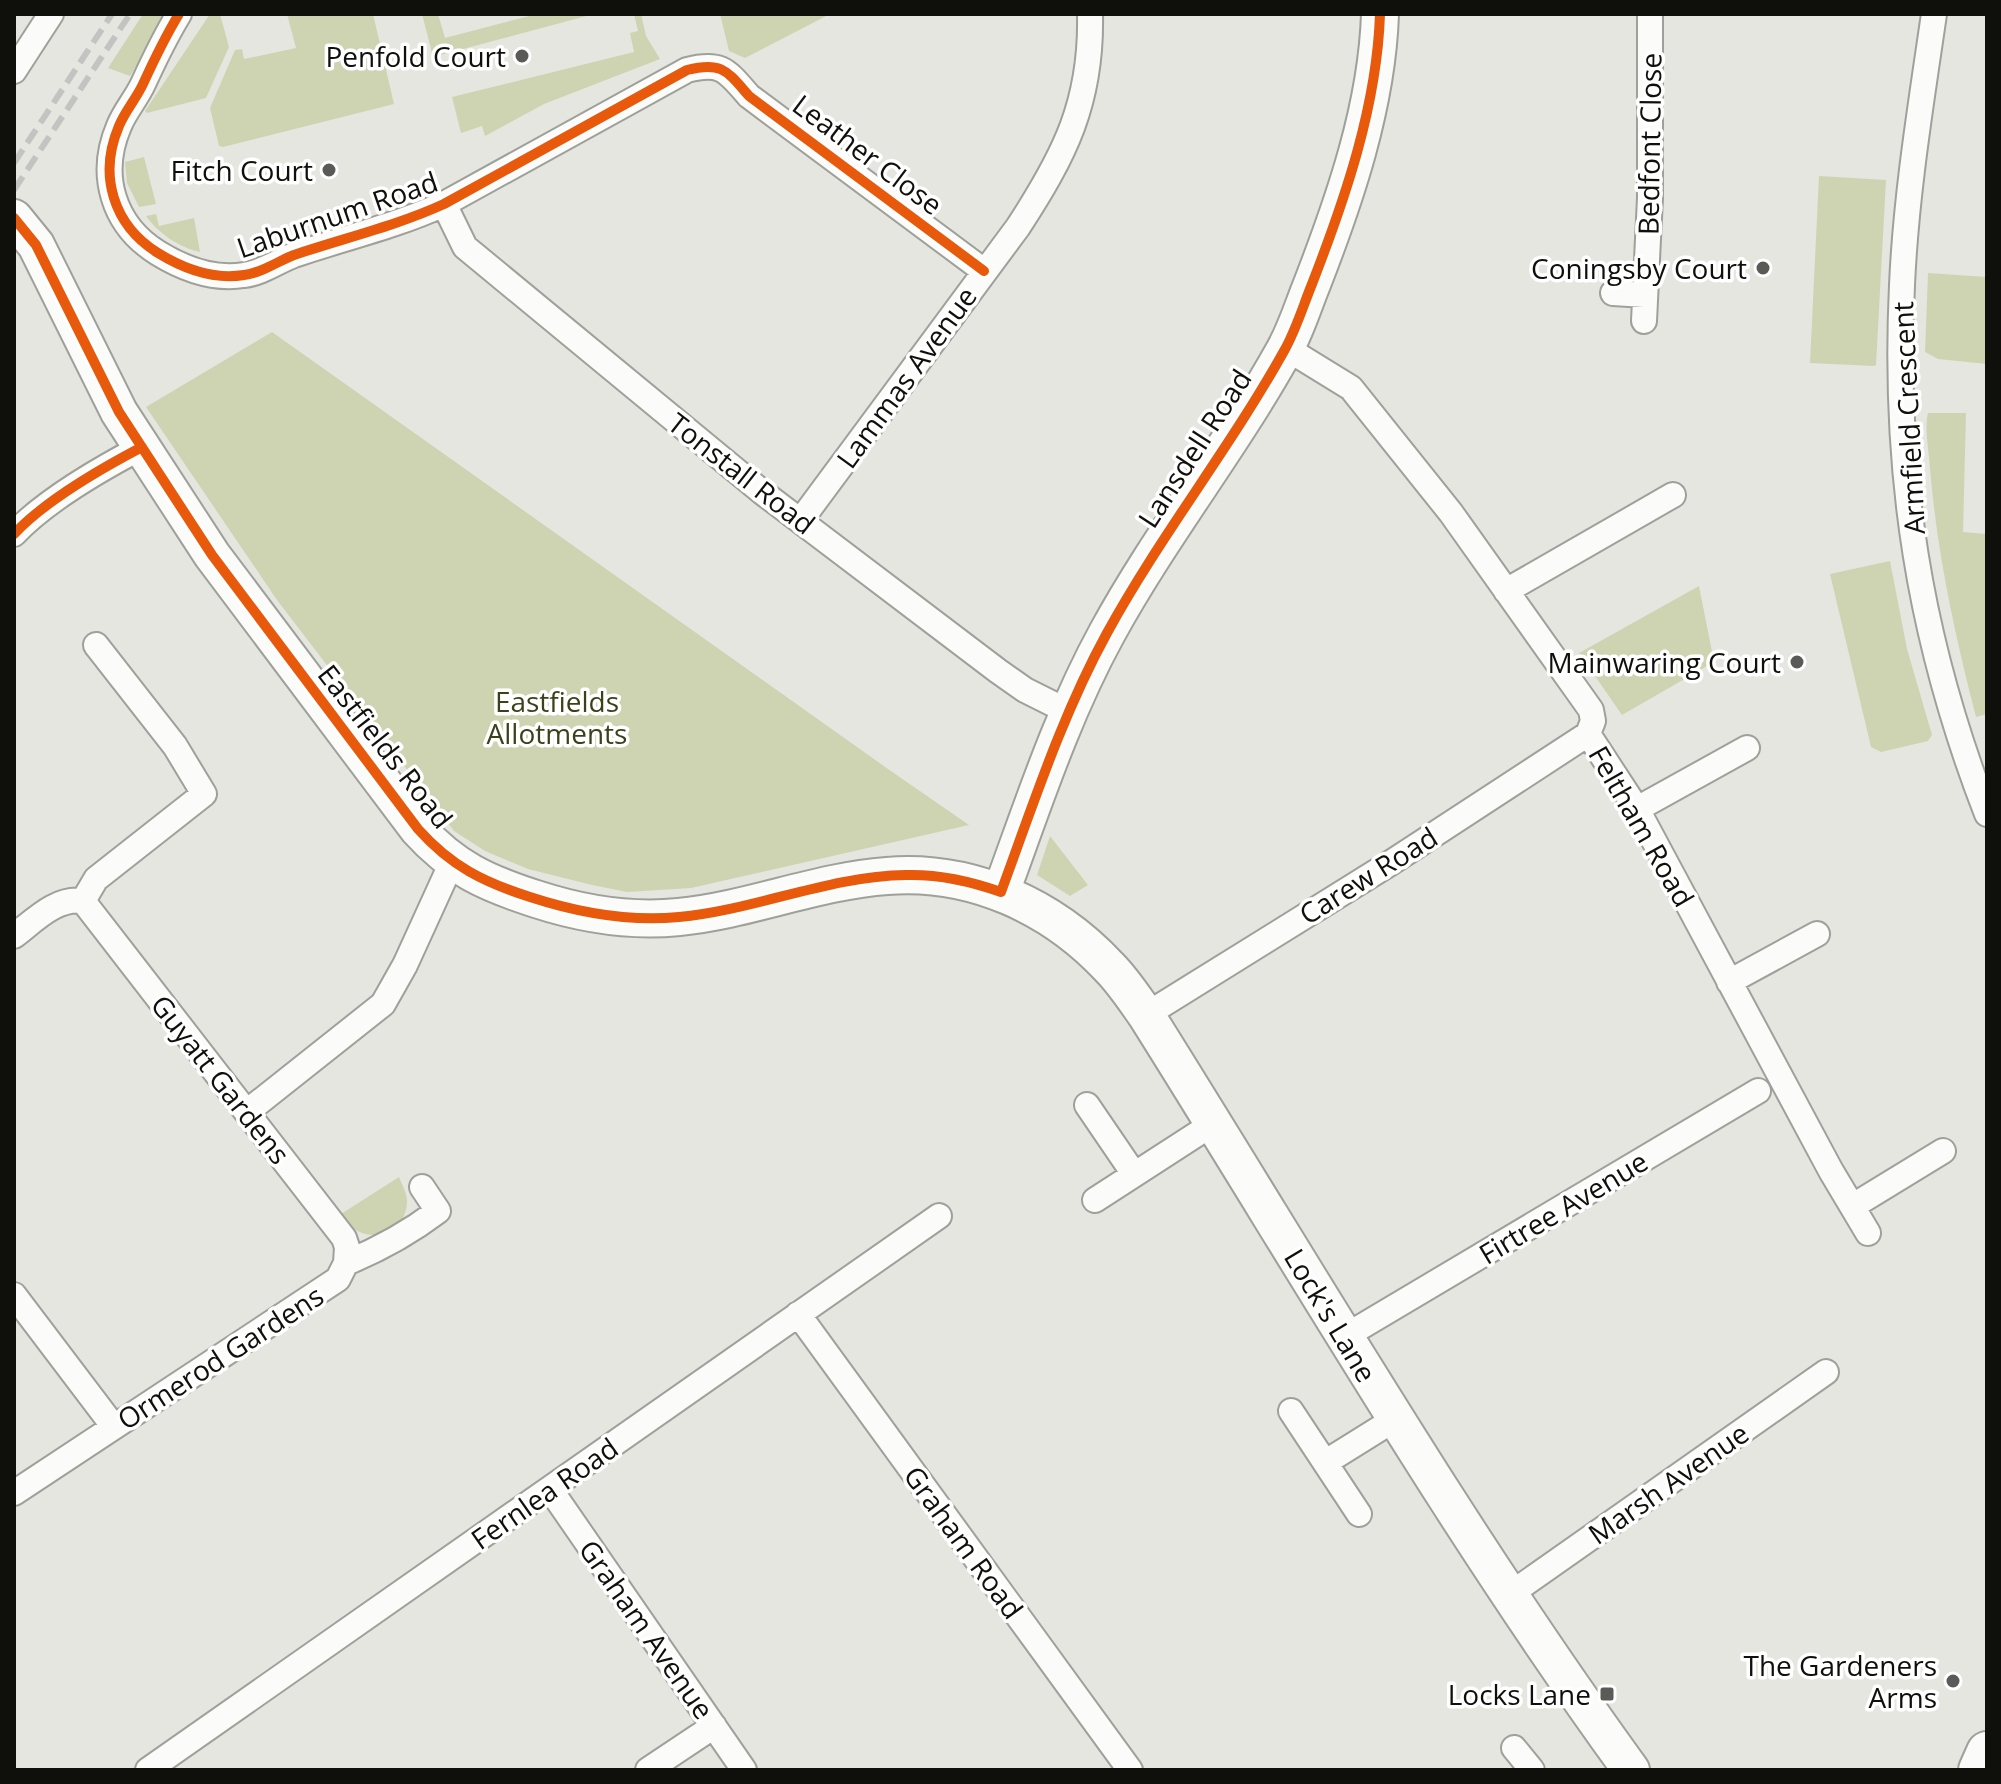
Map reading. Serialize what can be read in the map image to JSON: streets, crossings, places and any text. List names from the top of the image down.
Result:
{
  "streets": {
    "street": [
      "Bedfont Close",
      "Leather Close",
      "Laburnum Road",
      "Lammas Avenue",
      "Armfield Crescent",
      "Lansdell Road",
      "Tonstall Road",
      "Eastfields Road",
      "Feltham Road",
      "Carew Road",
      "Guyatt Gardens",
      "Firtree Avenue",
      "Lock's Lane",
      "Ormerod Gardens",
      "Marsh Avenue",
      "Fernlea Road",
      "Graham Road",
      "Graham Avenue"
    ]
  },
  "crossings": [
    ["Leather Close", "Laburnum Road"],
    ["Leather Close", "Lammas Avenue"],
    ["Laburnum Road", "Tonstall Road"],
    ["Lammas Avenue", "Tonstall Road"],
    ["Lansdell Road", "Tonstall Road"],
    ["Lansdell Road", "Eastfields Road"],
    ["Lansdell Road", "Feltham Road"],
    ["Lansdell Road", "Lock's Lane"],
    ["Eastfields Road", "Lock's Lane"],
    ["Feltham Road", "Carew Road"],
    ["Carew Road", "Lock's Lane"],
    ["Guyatt Gardens", "Ormerod Gardens"],
    ["Firtree Avenue", "Lock's Lane"],
    ["Lock's Lane", "Marsh Avenue"],
    ["Fernlea Road", "Graham Road"],
    ["Fernlea Road", "Graham Avenue"]
  ],
  "parks": ["Eastfields Allotments"],
  "places": {
    "other": [
      "Penfold Court",
      "Fitch Court",
      "Coningsby Court",
      "Mainwaring Court",
      "The Gardeners Arms"
    ],
    "transit": ["Locks Lane"]
  }
}
